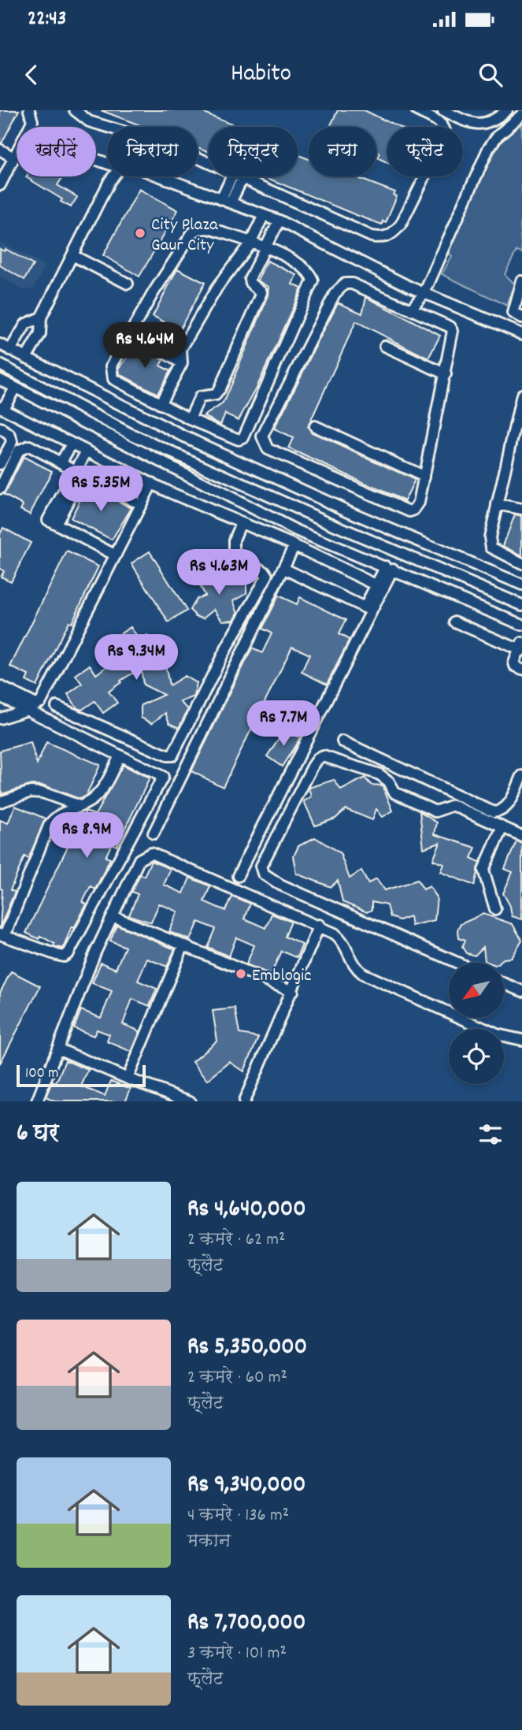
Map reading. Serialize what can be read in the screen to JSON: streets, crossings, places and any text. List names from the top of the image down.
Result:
{
  "places": ["City Plaza Gaur City", "Emblogic"],
  "scale_bar": "100 m",
  "north": "bottom left",
  "page": {
    "status": "22:43",
    "header": "Habito",
    "chip": [
      "खरीदें",
      "किराया",
      "फ़िल्टर",
      "नया",
      "फ़्लैट"
    ],
    "price": [
      "Rs 4.64M",
      "Rs 5.35M",
      "Rs 4.63M",
      "Rs 9.34M",
      "Rs 7.7M",
      "Rs 8.9M"
    ],
    "scale": "100 m",
    "heading": "6 घर",
    "list": [
      {
        "name": "Rs 4,640,000",
        "note": "2 कमरे · 62 m² · फ़्लैट"
      },
      {
        "name": "Rs 5,350,000",
        "note": "2 कमरे · 60 m² · फ़्लैट"
      },
      {
        "name": "Rs 9,340,000",
        "note": "4 कमरे · 136 m² · मकान"
      },
      {
        "name": "Rs 7,700,000",
        "note": "3 कमरे · 101 m² · फ़्लैट"
      }
    ]
  }
}
